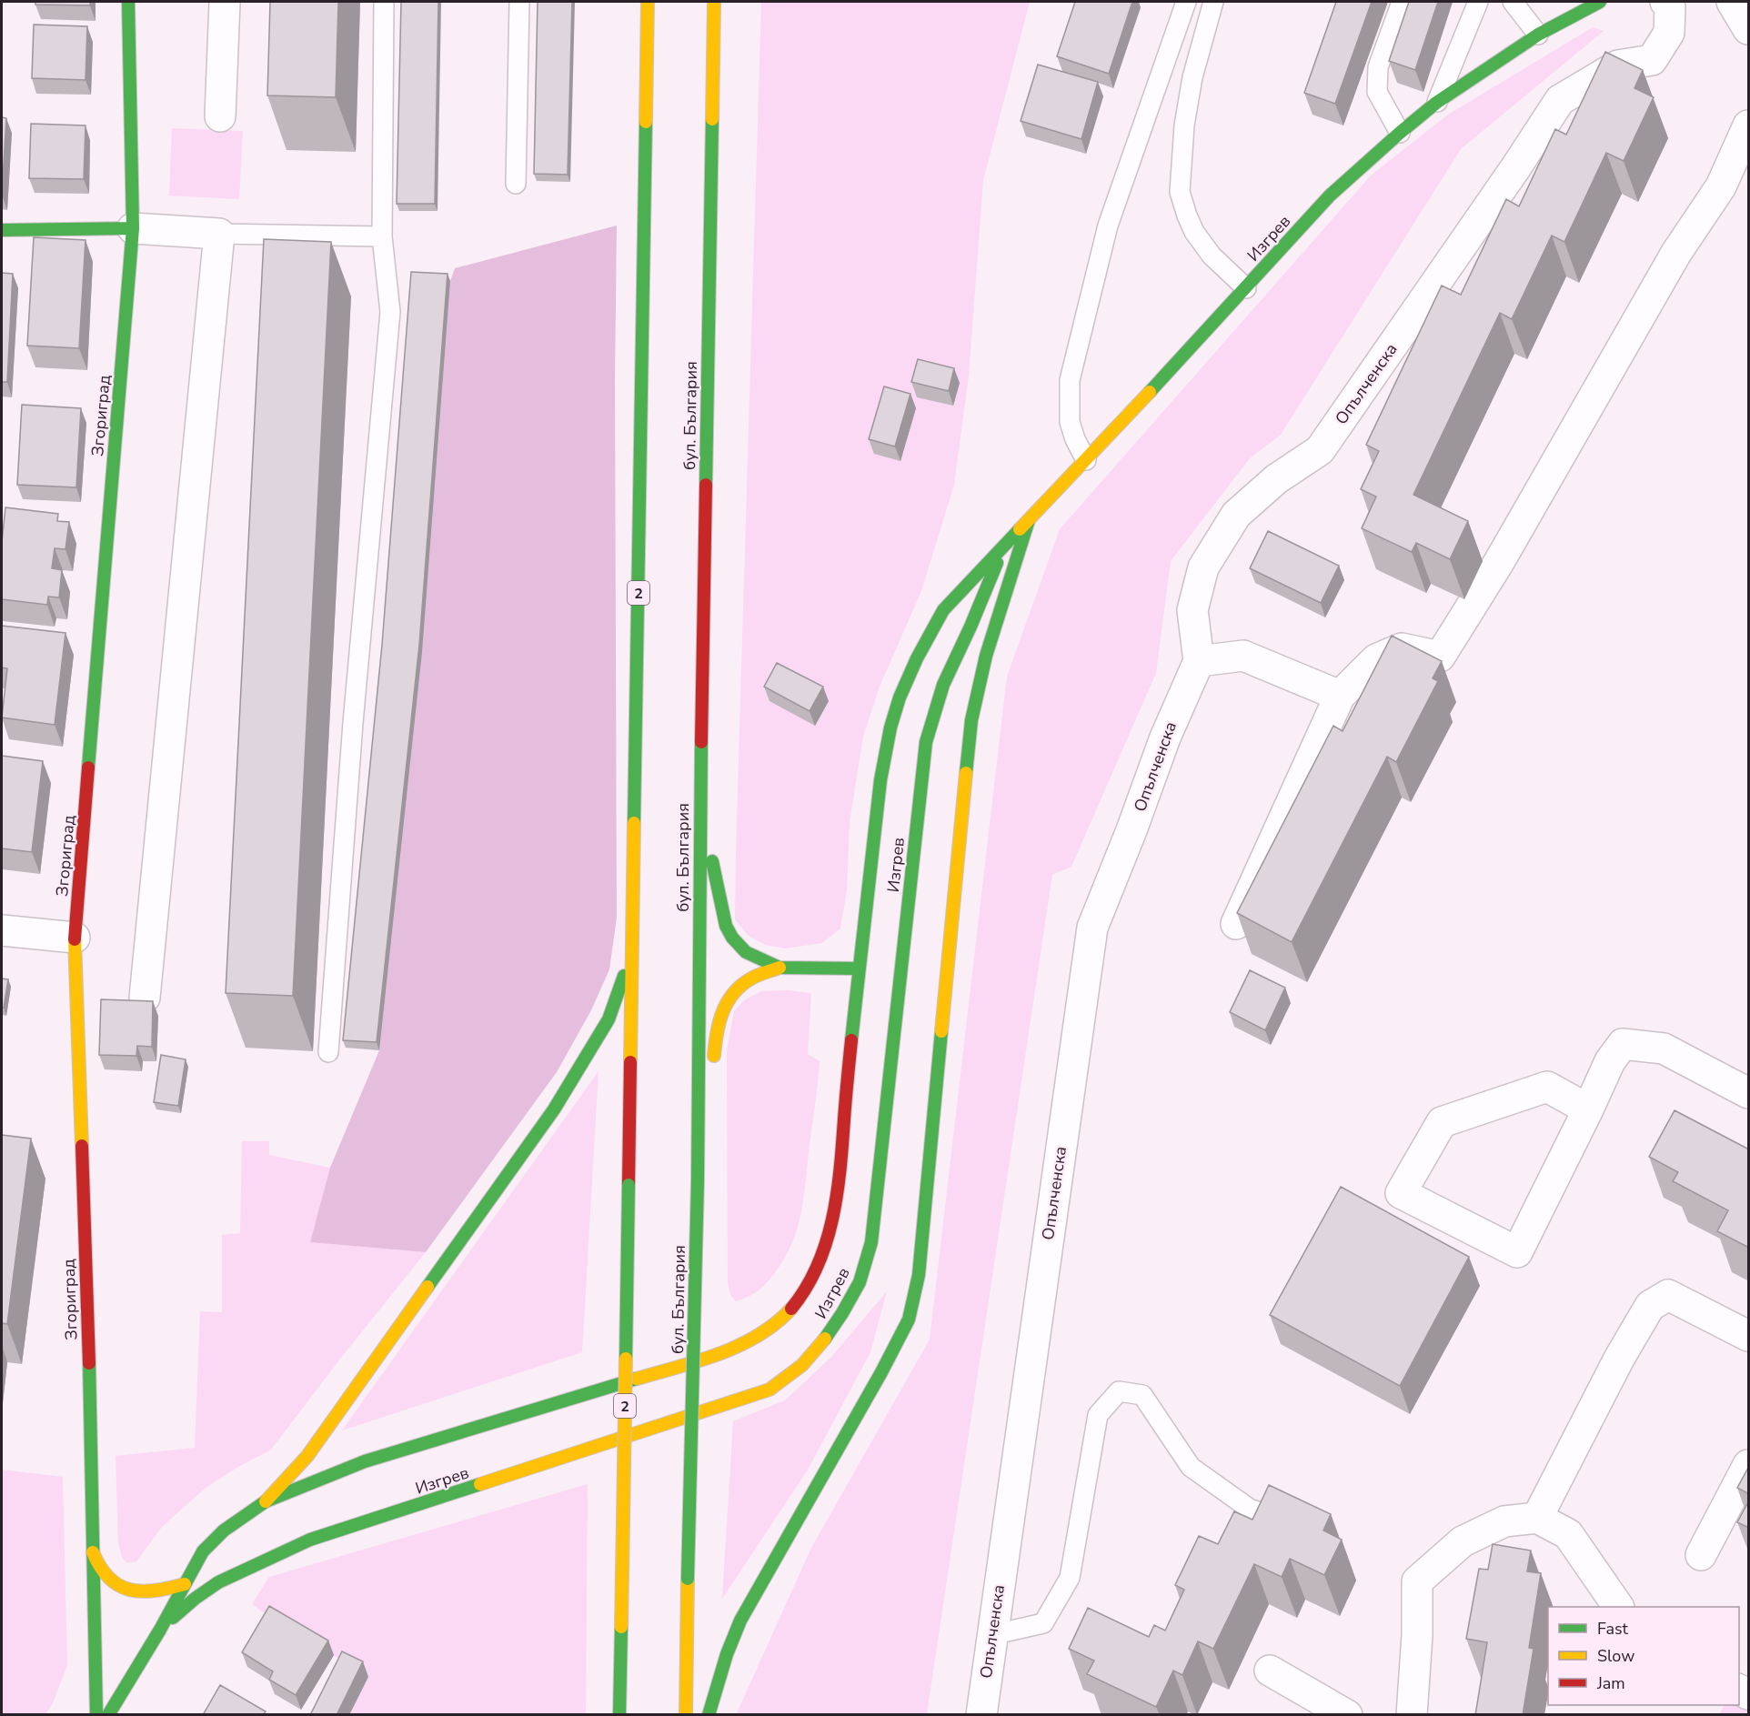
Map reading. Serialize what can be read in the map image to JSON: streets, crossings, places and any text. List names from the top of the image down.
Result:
{
  "streets": {
    "main road": [
      "Изгрев",
      "Згориград",
      "бул. България",
      "2"
    ],
    "street": ["Опълченска"]
  },
  "legend": ["Fast", "Slow", "Jam"]
}
